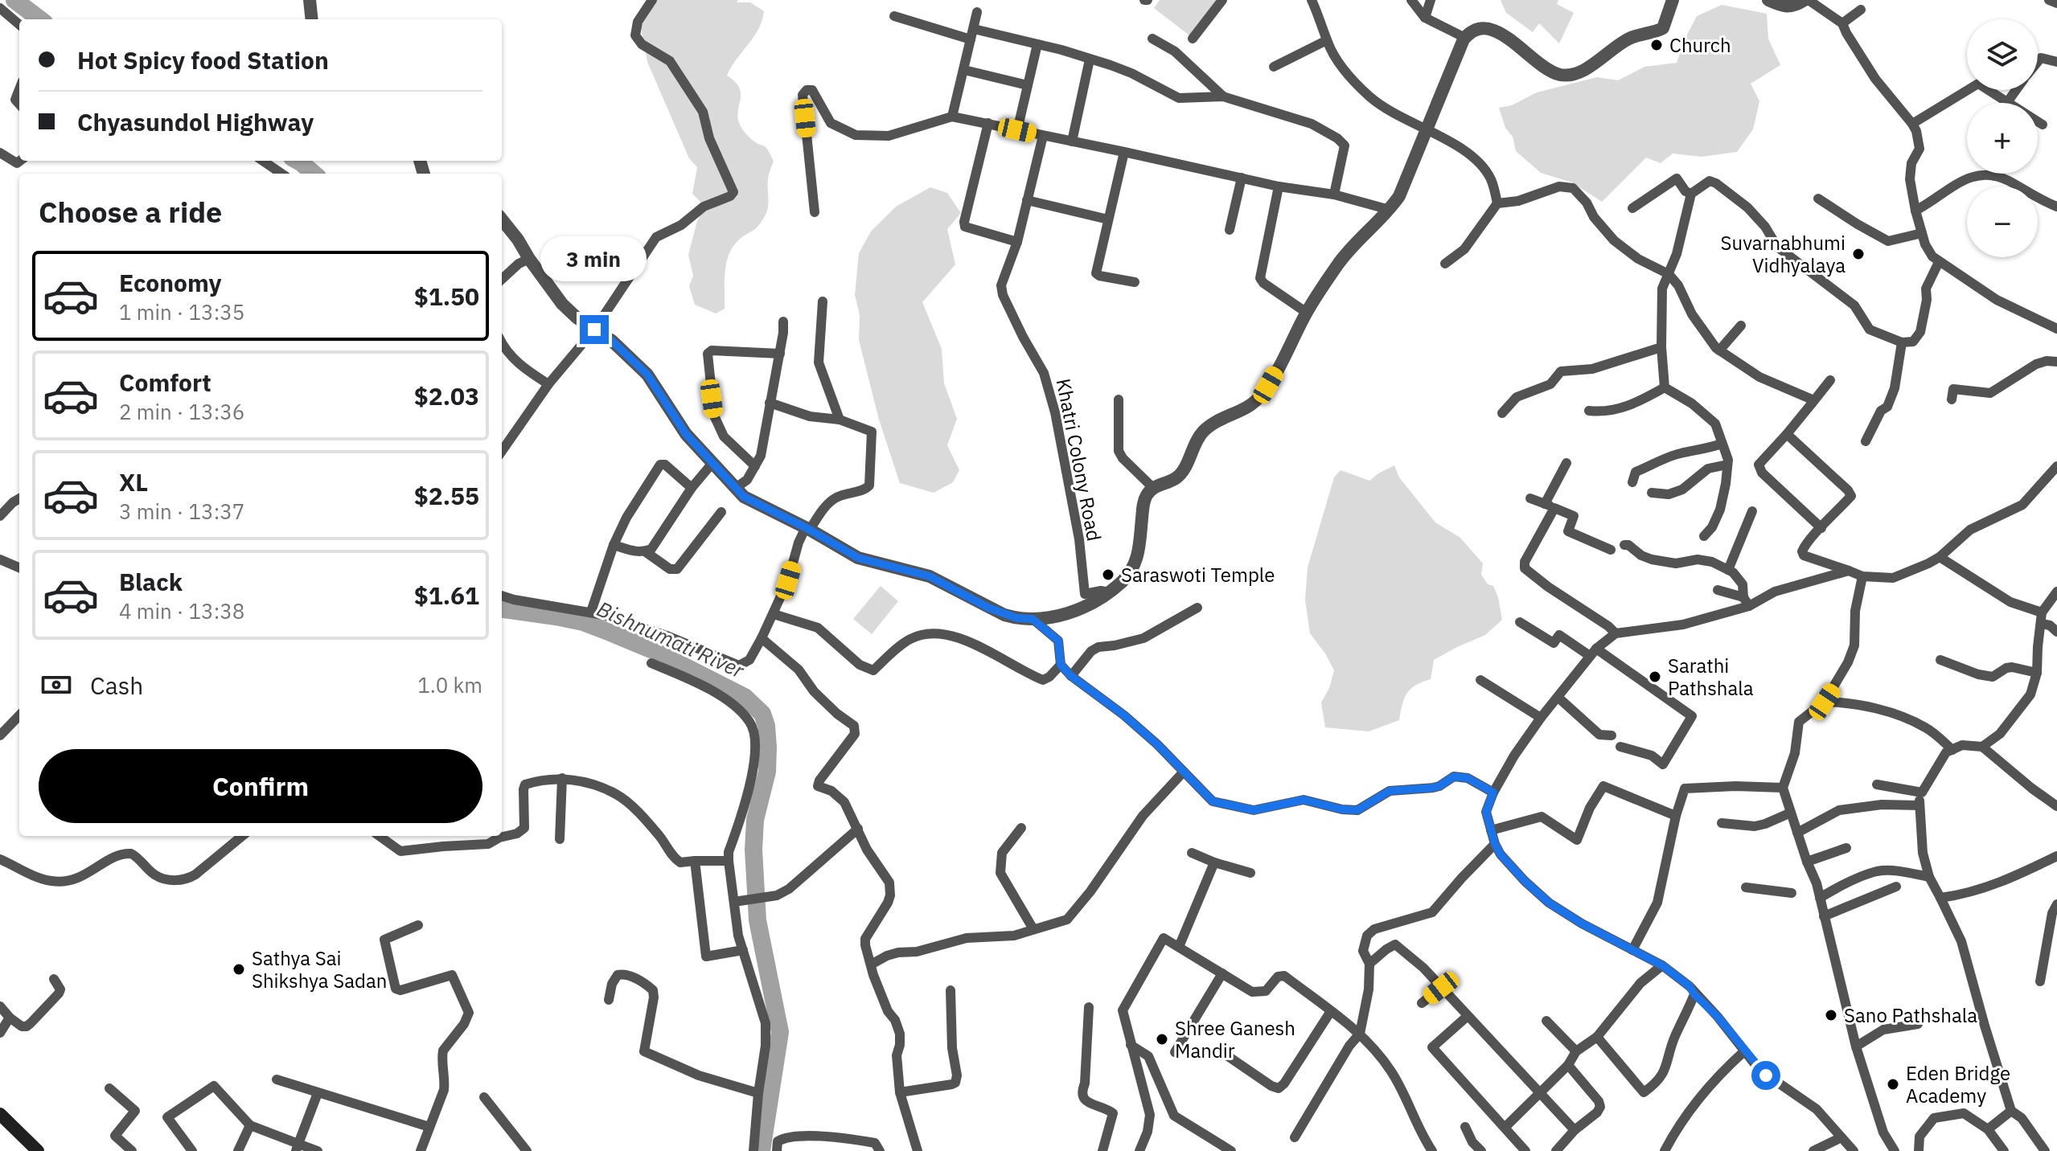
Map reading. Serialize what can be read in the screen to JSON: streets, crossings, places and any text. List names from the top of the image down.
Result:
{
  "streets": {
    "street": ["Khatri Colony Road"]
  },
  "water": ["Bishnumati River"],
  "places": [
    "Church",
    "Suvarnabhumi Vidhyalaya",
    "Saraswoti Temple",
    "Sarathi Pathshala",
    "Sathya Sai Shikshya Sadan",
    "Sano Pathshala",
    "Shree Ganesh Mandir",
    "Eden Bridge Academy"
  ],
  "page": {
    "map_buttons": ["+", "−"],
    "banner": ["Hot Spicy food Station", "Chyasundol Highway"],
    "heading": "Choose a ride",
    "bubble": "3 min",
    "list": [
      {
        "name": "Economy",
        "note": "1 min · 13:35",
        "value": "$1.50"
      },
      {
        "name": "Comfort",
        "note": "2 min · 13:36",
        "value": "$2.03"
      },
      {
        "name": "XL",
        "note": "3 min · 13:37",
        "value": "$2.55"
      },
      {
        "name": "Black",
        "note": "4 min · 13:38",
        "value": "$1.61"
      }
    ],
    "pay": ["Cash", "1.0 km"],
    "buttons": "Confirm"
  }
}
